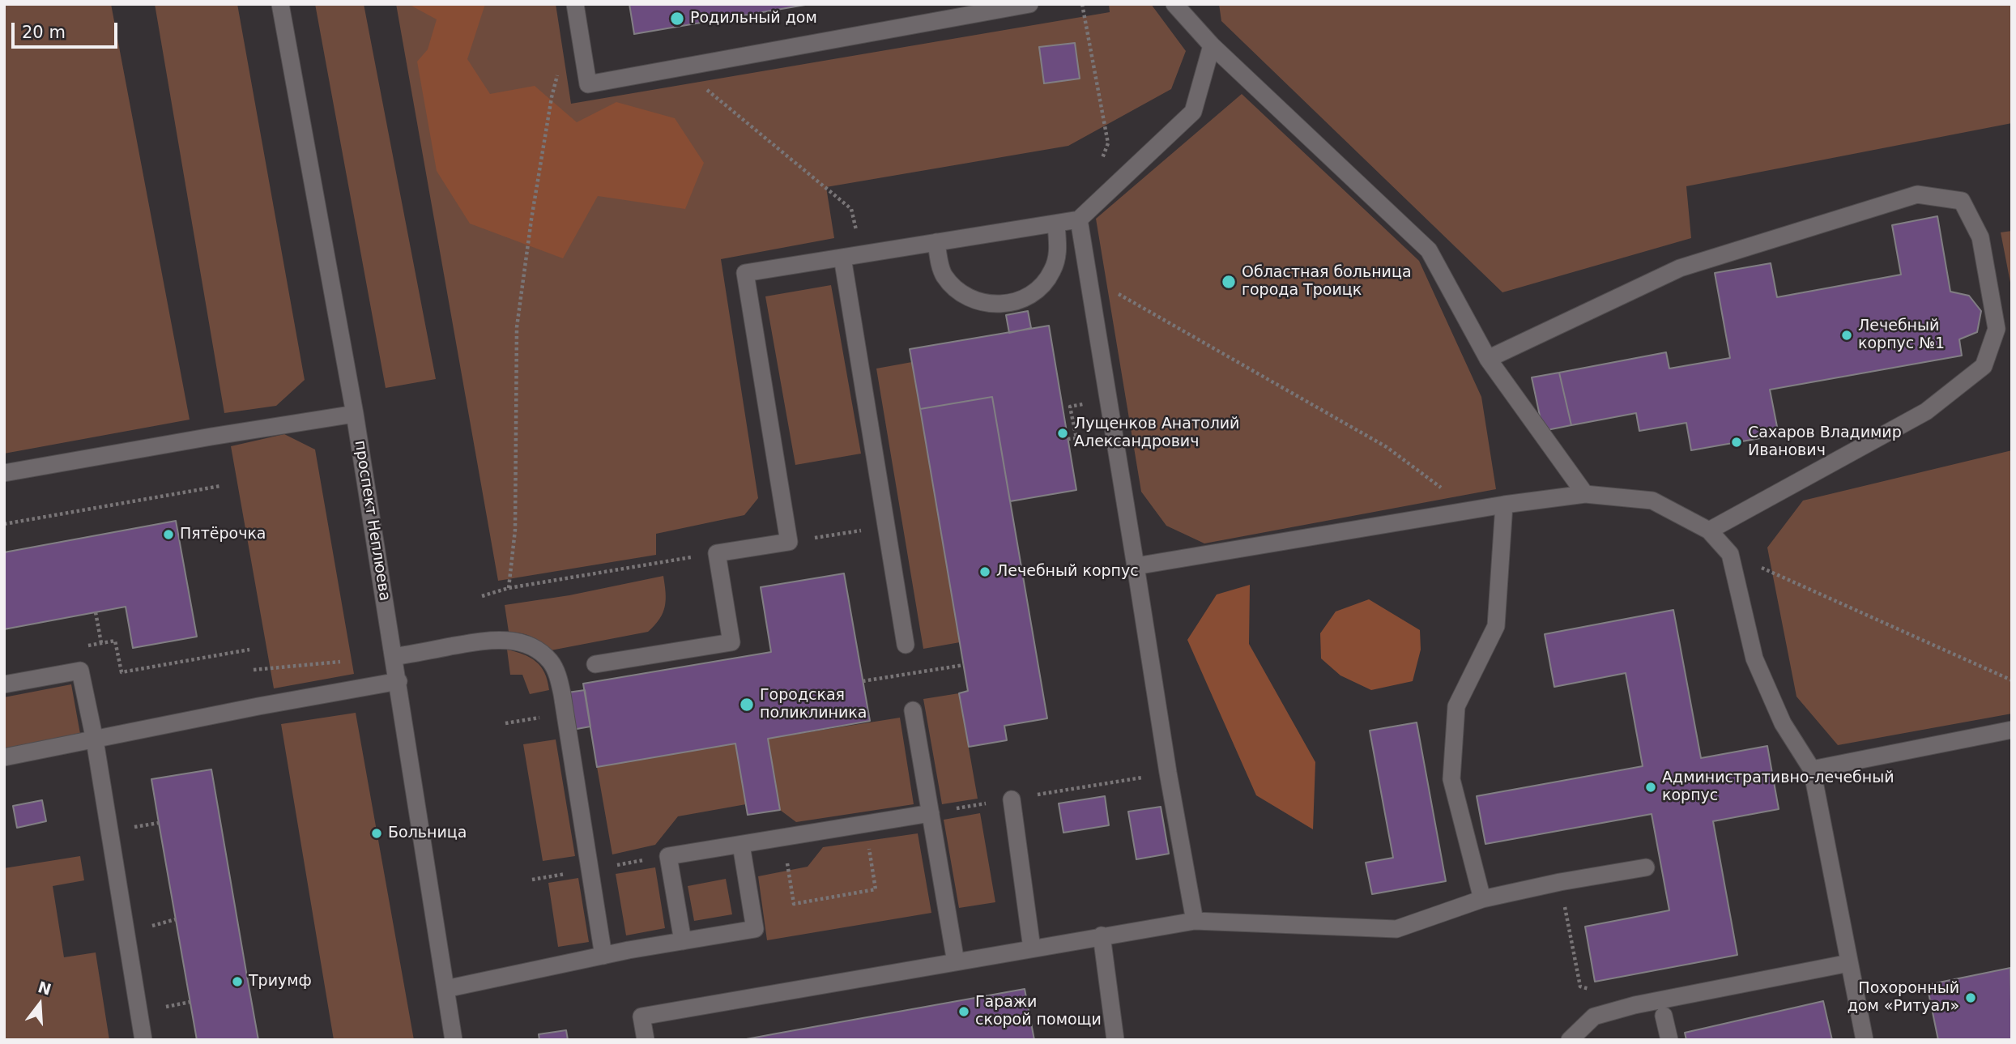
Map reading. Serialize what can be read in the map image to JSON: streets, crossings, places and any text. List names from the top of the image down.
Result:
{
  "streets": {
    "street": ["проспект Неплюева"]
  },
  "places": [
    "Родильный дом",
    "Областная больница города Троицк",
    "Лечебный корпус №1",
    "Лущенков Анатолий Александрович",
    "Сахаров Владимир Иванович",
    "Пятёрочка",
    "Лечебный корпус",
    "Городская поликлиника",
    "Административно-лечебный корпус",
    "Больница",
    "Триумф",
    "Похоронный дом «Ритуал»",
    "Гаражи скорой помощи"
  ],
  "scale_bar": "20 m",
  "north": "top"
}
